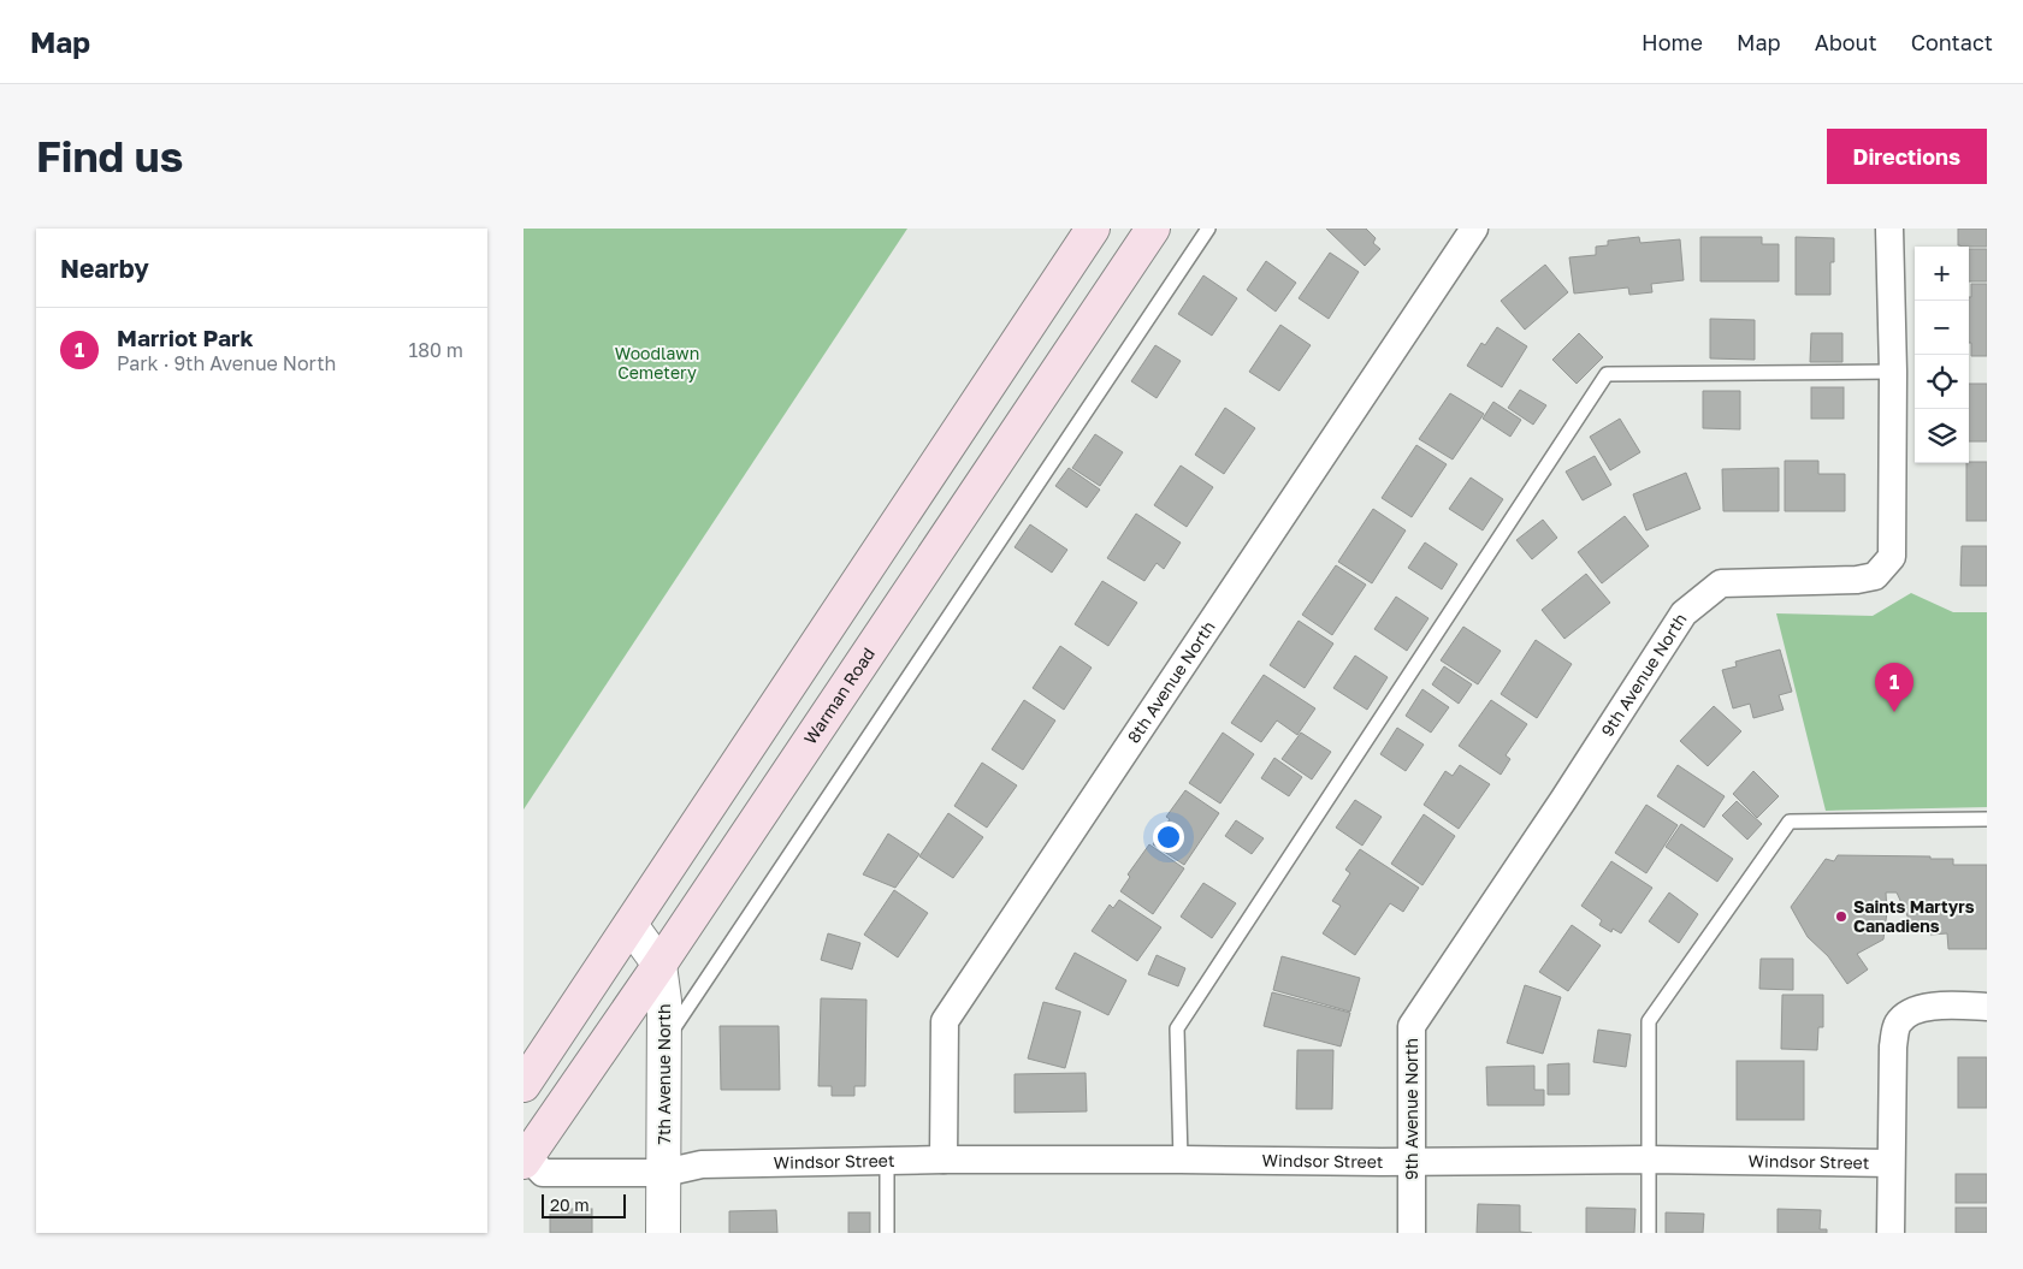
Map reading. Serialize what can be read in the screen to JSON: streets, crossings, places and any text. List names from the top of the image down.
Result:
{
  "streets": {
    "main road": ["Warman Road"],
    "street": [
      "9th Avenue North",
      "8th Avenue North",
      "7th Avenue North",
      "Windsor Street"
    ]
  },
  "crossings": [
    ["9th Avenue North", "Windsor Street"],
    ["8th Avenue North", "Windsor Street"],
    ["Warman Road", "7th Avenue North"],
    ["Warman Road", "Windsor Street"],
    ["7th Avenue North", "Windsor Street"]
  ],
  "parks": ["Woodlawn Cemetery"],
  "places": ["Saints Martyrs Canadiens"],
  "scale_bar": "20 m",
  "page": {
    "header": "Map",
    "nav": [
      "Home",
      "Map",
      "About",
      "Contact"
    ],
    "buttons": "Directions",
    "title": "Find us",
    "heading": "Nearby",
    "map_buttons": ["+", "−"],
    "list": [
      {
        "mark": "1",
        "name": "Marriot Park",
        "note": "Park · 9th Avenue North",
        "value": "180 m"
      }
    ],
    "pins": "1",
    "scale": "20 m"
  }
}
